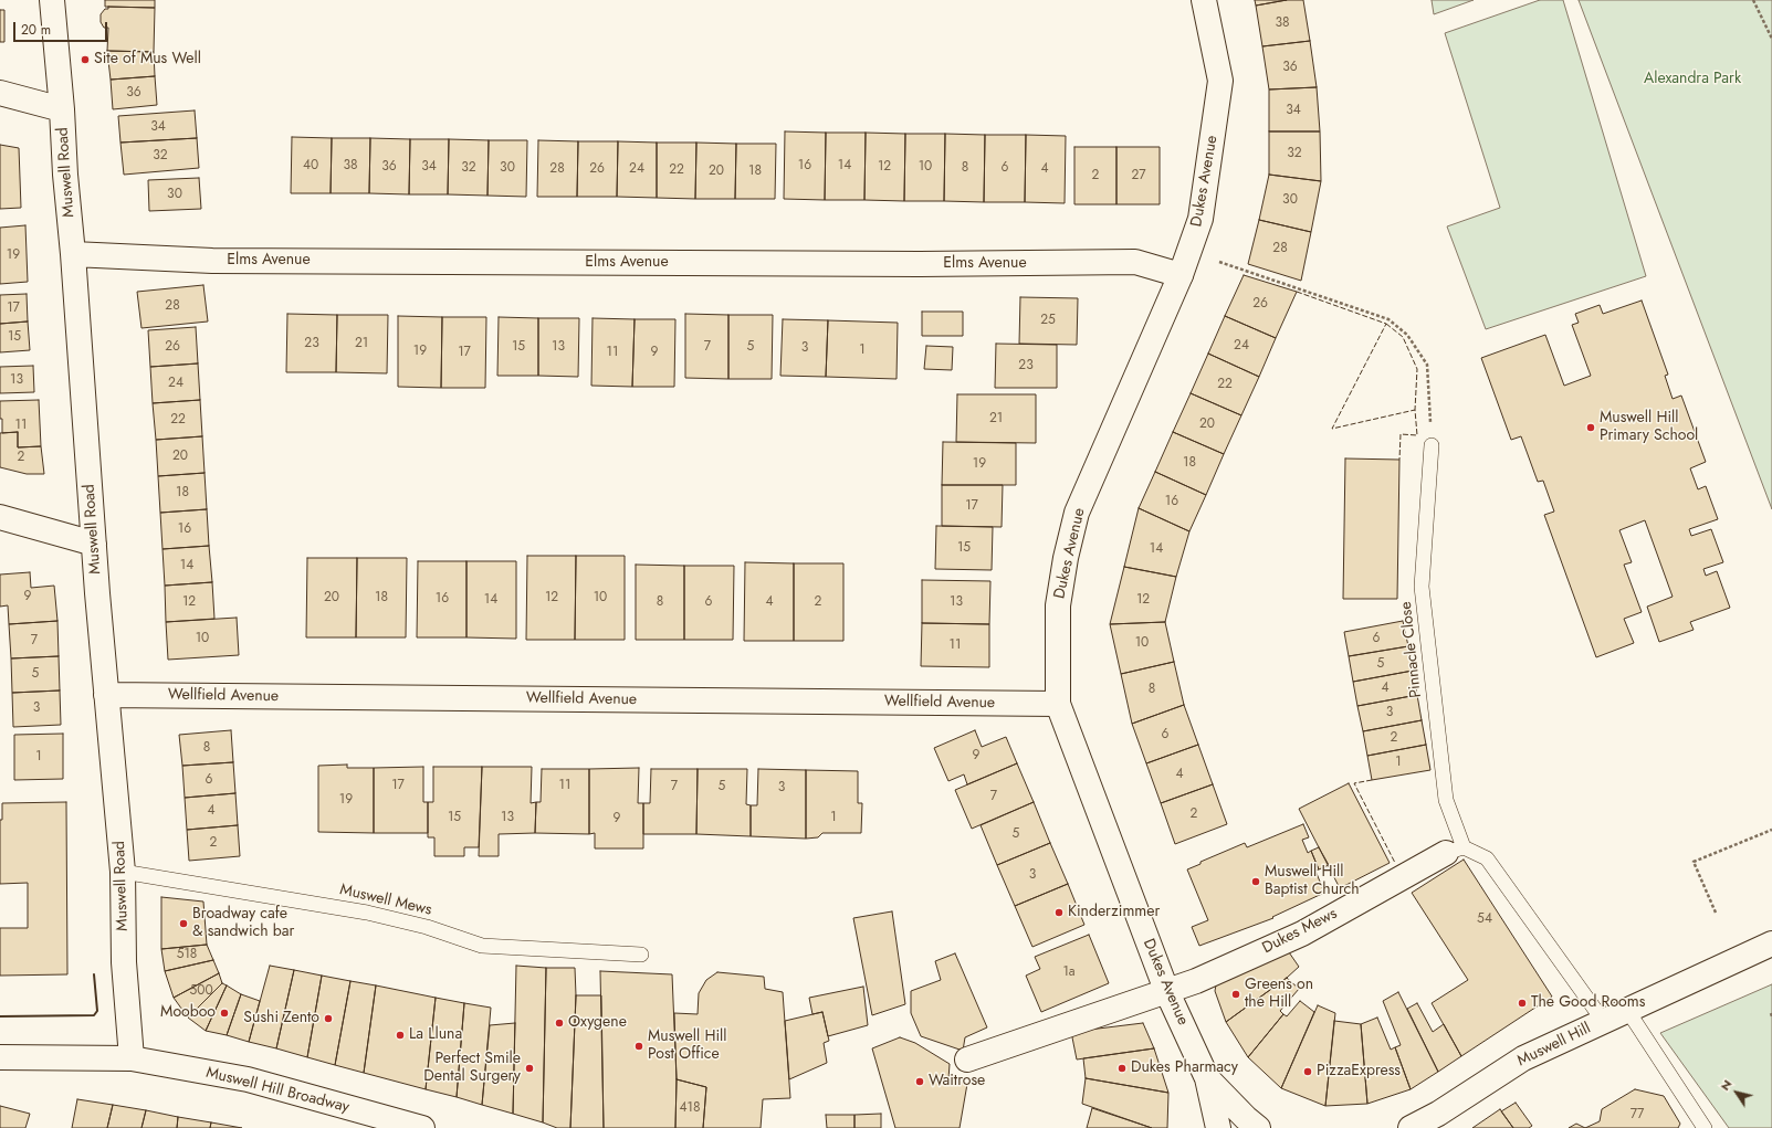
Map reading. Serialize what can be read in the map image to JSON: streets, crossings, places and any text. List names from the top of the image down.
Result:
{
  "streets": {
    "street": [
      "Muswell Road",
      "Dukes Avenue",
      "Elms Avenue",
      "Wellfield Avenue",
      "Dukes Mews",
      "Muswell Hill",
      "Muswell Hill Broadway"
    ],
    "lane": ["Pinnacle Close", "Muswell Mews"]
  },
  "crossings": [
    ["Muswell Road", "Elms Avenue"],
    ["Muswell Road", "Wellfield Avenue"],
    ["Muswell Road", "Muswell Mews"],
    ["Muswell Road", "Muswell Hill Broadway"],
    ["Dukes Avenue", "Elms Avenue"],
    ["Dukes Avenue", "Wellfield Avenue"],
    ["Dukes Avenue", "Dukes Mews"],
    ["Pinnacle Close", "Dukes Mews"]
  ],
  "parks": ["Alexandra Park"],
  "places": [
    "Site of Mus Well",
    "Muswell Hill Primary School",
    "Muswell Hill Baptist Church",
    "Kinderzimmer",
    "Broadway cafe & sandwich bar",
    "Greens on the Hill",
    "The Good Rooms",
    "Mooboo",
    "Sushi Zento",
    "Oxygene",
    "La Lluna",
    "Muswell Hill Post Office",
    "Perfect Smile Dental Surgery",
    "Dukes Pharmacy",
    "PizzaExpress",
    "Waitrose"
  ],
  "house_numbers": [
    "38",
    "36",
    "36",
    "34",
    "34",
    "32",
    "32",
    "40",
    "38",
    "16",
    "14",
    "36",
    "34",
    "12",
    "10",
    "32",
    "30",
    "8",
    "6",
    "28",
    "26",
    "24",
    "4",
    "22",
    "20",
    "18",
    "2",
    "27",
    "30",
    "30",
    "28",
    "19",
    "26",
    "28",
    "17",
    "25",
    "15",
    "23",
    "21",
    "24",
    "26",
    "15",
    "13",
    "7",
    "5",
    "3",
    "1",
    "19",
    "17",
    "11",
    "9",
    "23",
    "13",
    "24",
    "22",
    "21",
    "22",
    "20",
    "11",
    "20",
    "2",
    "18",
    "19",
    "18",
    "16",
    "17",
    "16",
    "15",
    "14",
    "14",
    "9",
    "20",
    "18",
    "12",
    "10",
    "16",
    "14",
    "12",
    "12",
    "8",
    "6",
    "4",
    "2",
    "13",
    "10",
    "6",
    "7",
    "10",
    "11",
    "5",
    "5",
    "4",
    "8",
    "3",
    "3",
    "6",
    "2",
    "8",
    "9",
    "1",
    "1",
    "4",
    "6",
    "17",
    "11",
    "7",
    "5",
    "3",
    "7",
    "19",
    "4",
    "2",
    "15",
    "13",
    "1",
    "9",
    "5",
    "2",
    "3",
    "54",
    "518",
    "1a",
    "500",
    "418",
    "77"
  ],
  "scale_bar": "20 m",
  "north": "top left"
}
